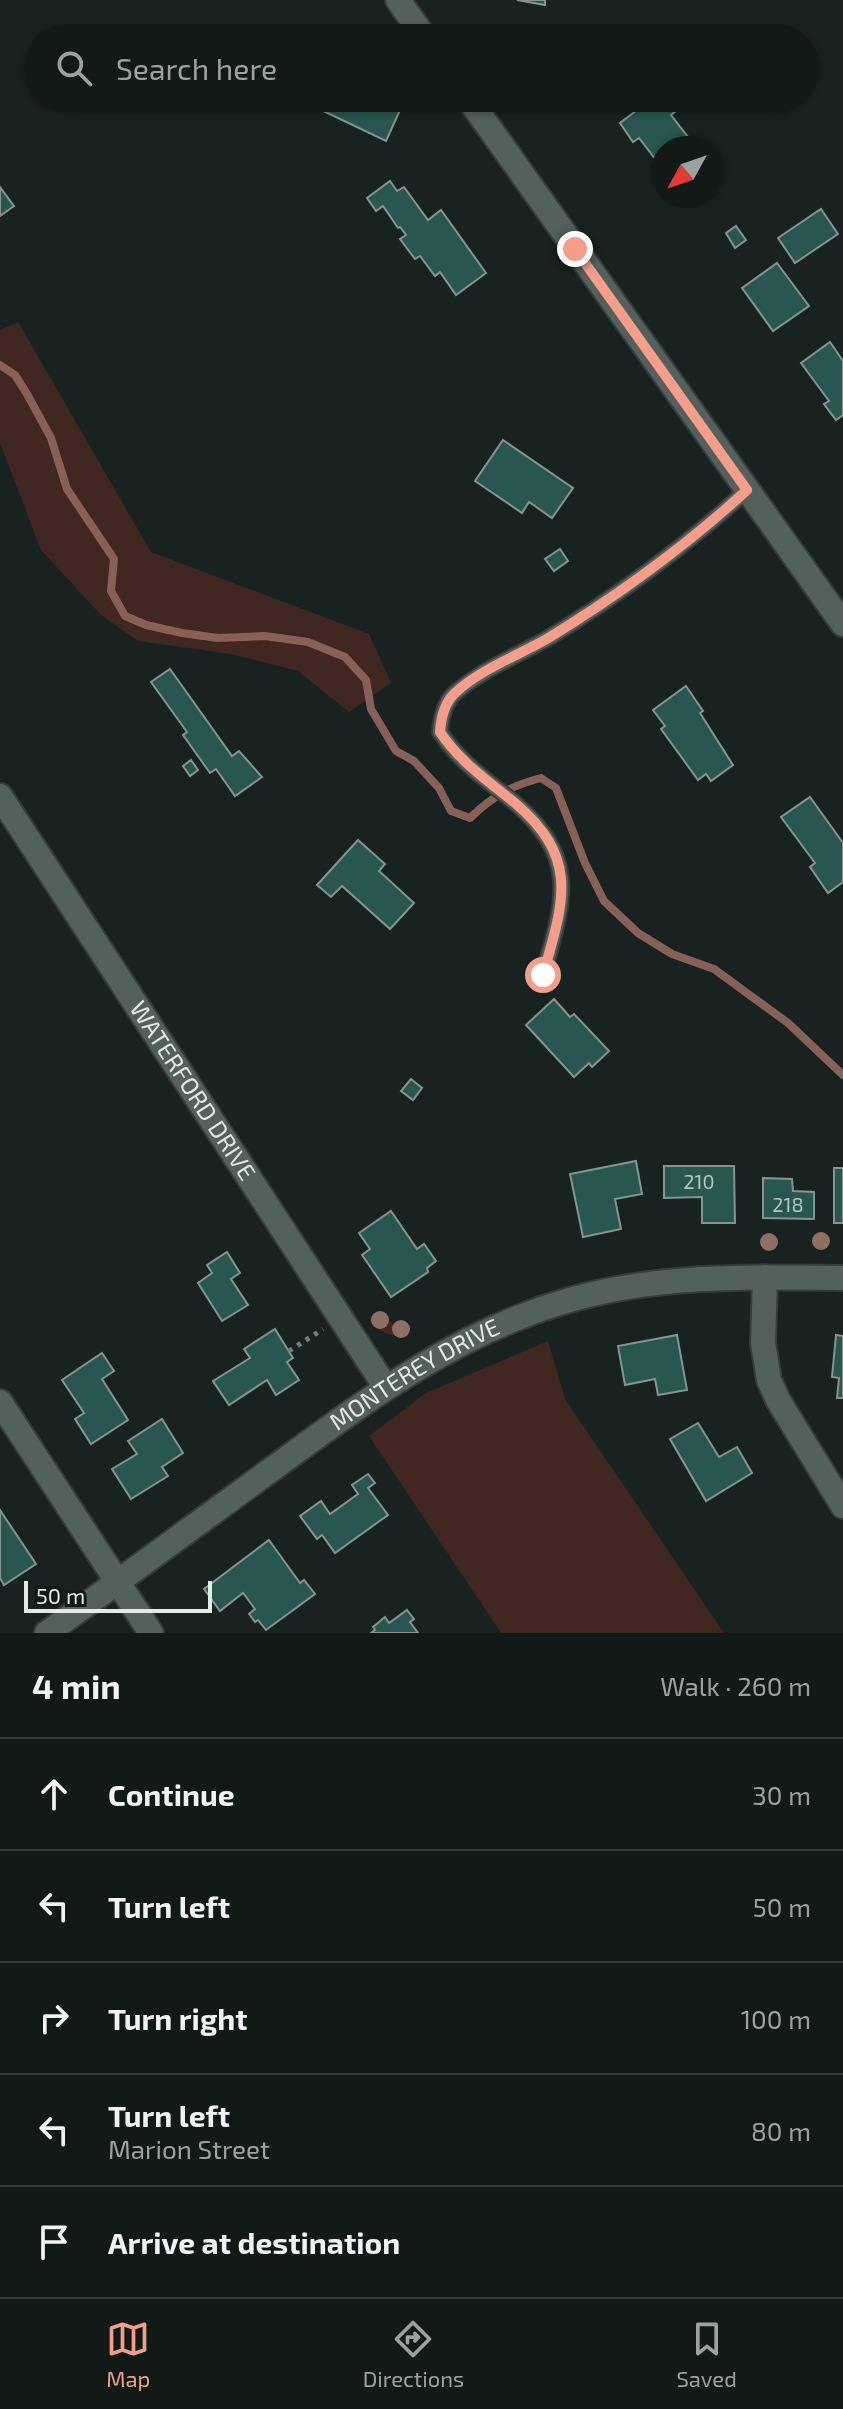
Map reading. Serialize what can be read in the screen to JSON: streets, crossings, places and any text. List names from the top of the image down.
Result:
{
  "streets": {
    "street": ["WATERFORD DRIVE", "MONTEREY DRIVE"]
  },
  "crossings": [
    ["WATERFORD DRIVE", "MONTEREY DRIVE"]
  ],
  "house_numbers": ["210", "218"],
  "scale_bar": "50 m",
  "north": "bottom left",
  "page": {
    "search": "Search here",
    "scale": "50 m",
    "heading": ["4 min", "Walk · 260 m"],
    "list": [
      ["Continue", "30 m"],
      ["Turn left", "50 m"],
      ["Turn right", "100 m"],
      ["Turn left", "Marion Street", "80 m"],
      "Arrive at destination"
    ],
    "nav": ["Map", "Directions", "Saved"]
  }
}
